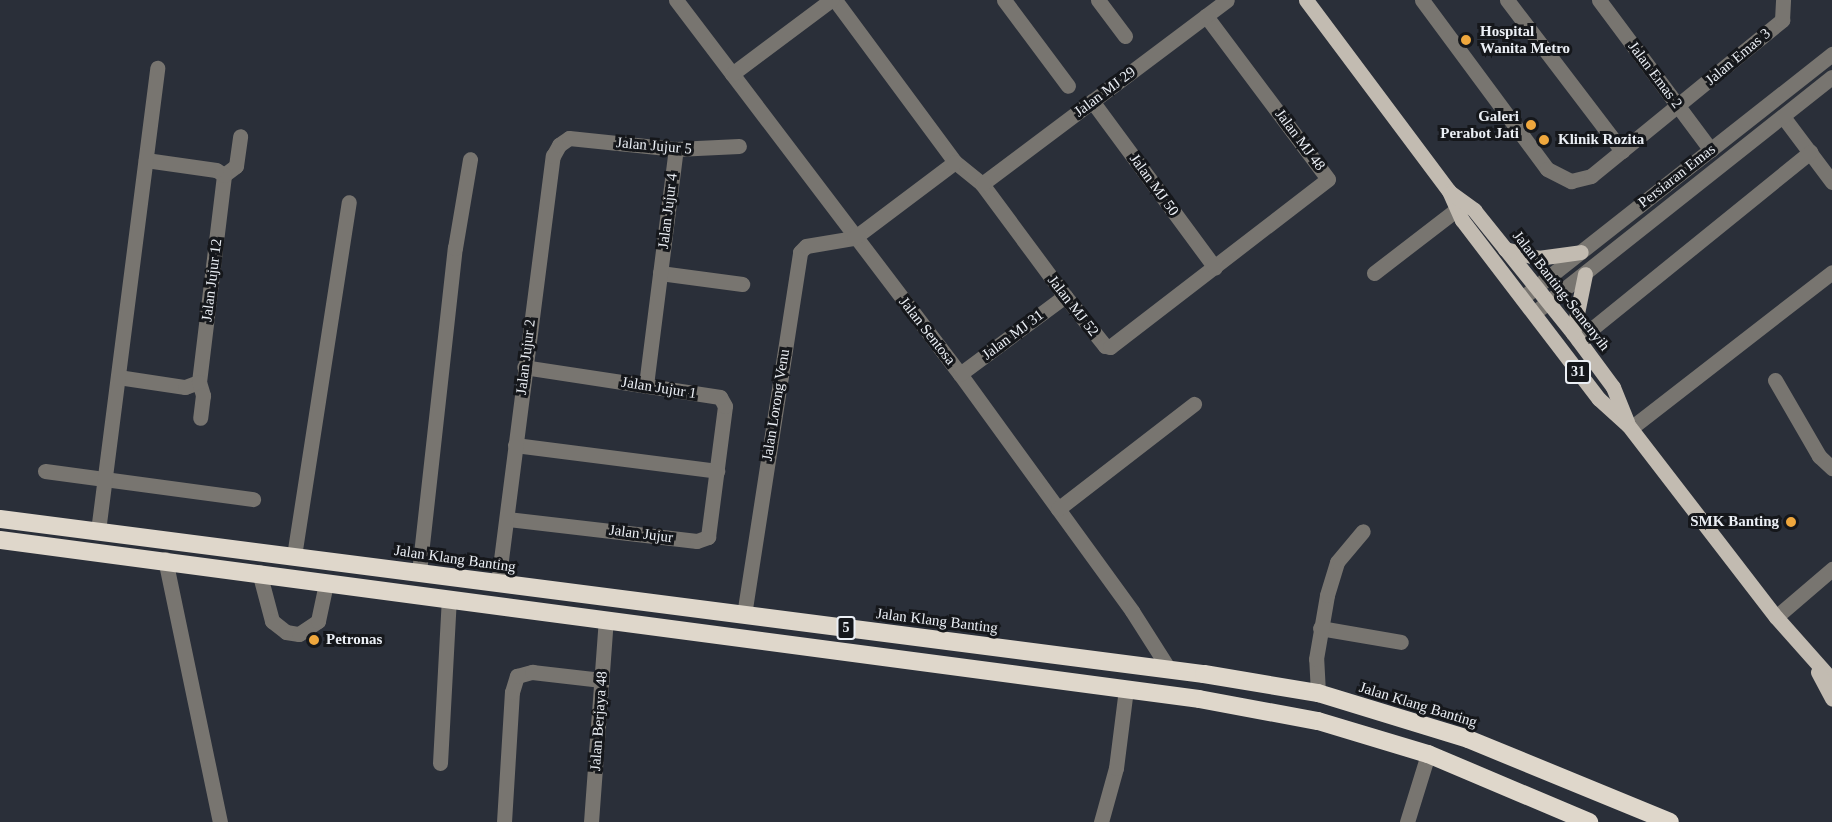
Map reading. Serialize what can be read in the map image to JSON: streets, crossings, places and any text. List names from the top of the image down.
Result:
{
  "streets": {
    "highway": ["Jalan Klang Banting", "5"],
    "main road": ["Jalan Banting-Semenyih", "31"],
    "street": [
      "Jalan Emas 3",
      "Jalan Emas 2",
      "Jalan MJ 29",
      "Jalan MJ 48",
      "Jalan Jujur 5",
      "Persiaran Emas",
      "Jalan MJ 50",
      "Jalan Jujur 4",
      "Jalan Jujur 12",
      "Jalan MJ 52",
      "Jalan Sentosa",
      "Jalan MJ 31",
      "Jalan Jujur 2",
      "Jalan Jujur 1",
      "Jalan Lorong Venu",
      "Jalan Jujur",
      "Jalan Berjaya 48"
    ]
  },
  "crossings": [
    ["Jalan Emas 3", "Jalan Emas 2"],
    ["Jalan Emas 2", "Persiaran Emas"],
    ["Jalan MJ 29", "Jalan MJ 48"],
    ["Jalan MJ 29", "Jalan MJ 50"],
    ["Jalan MJ 29", "Jalan MJ 52"],
    ["Jalan MJ 48", "Jalan MJ 50"],
    ["Jalan MJ 48", "Jalan MJ 52"],
    ["Jalan Jujur 5", "Jalan Jujur 4"],
    ["Jalan Jujur 5", "Jalan Jujur 2"],
    ["Persiaran Emas", "Jalan Banting-Semenyih"],
    ["Jalan MJ 50", "Jalan MJ 52"],
    ["Jalan Jujur 4", "Jalan Jujur 1"],
    ["Jalan MJ 52", "Jalan MJ 31"],
    ["Jalan Sentosa", "Jalan MJ 31"],
    ["Jalan Sentosa", "Jalan Lorong Venu"],
    ["Jalan Sentosa", "Jalan Klang Banting"],
    ["Jalan Jujur 2", "Jalan Jujur 1"],
    ["Jalan Jujur 2", "Jalan Jujur"],
    ["Jalan Jujur 2", "Jalan Klang Banting"],
    ["Jalan Jujur 1", "Jalan Jujur"],
    ["Jalan Lorong Venu", "Jalan Klang Banting"],
    ["5", "Jalan Berjaya 48"]
  ],
  "places": [
    "Hospital Wanita Metro",
    "Galeri Perabot Jati",
    "Klinik Rozita",
    "SMK Banting",
    "Petronas"
  ]
}
